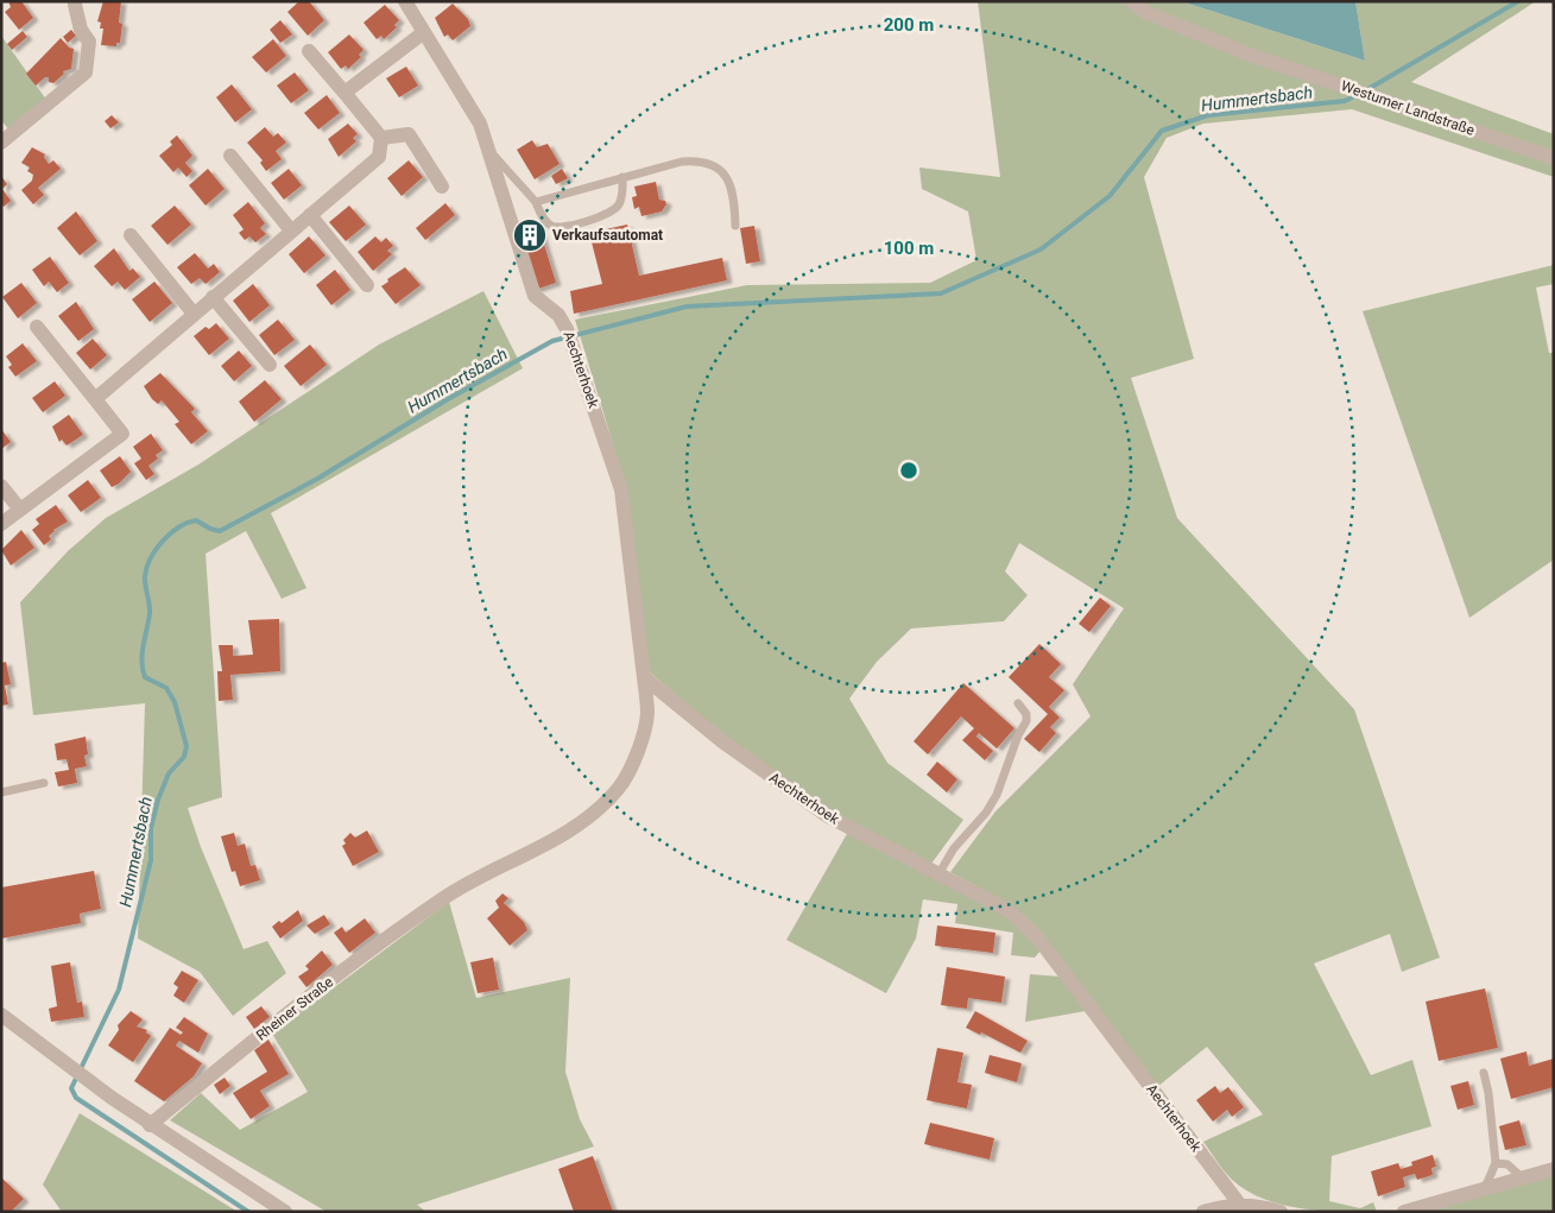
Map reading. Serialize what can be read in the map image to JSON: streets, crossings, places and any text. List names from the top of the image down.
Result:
{
  "streets": {
    "street": ["Westumer Landstraße", "Aechterhoek", "Rheiner Straße"]
  },
  "crossings": [
    ["Aechterhoek", "Rheiner Straße"]
  ],
  "water": ["Hummertsbach"],
  "places": {
    "building": ["Verkaufsautomat"]
  },
  "rings": ["200 m", "100 m"]
}
